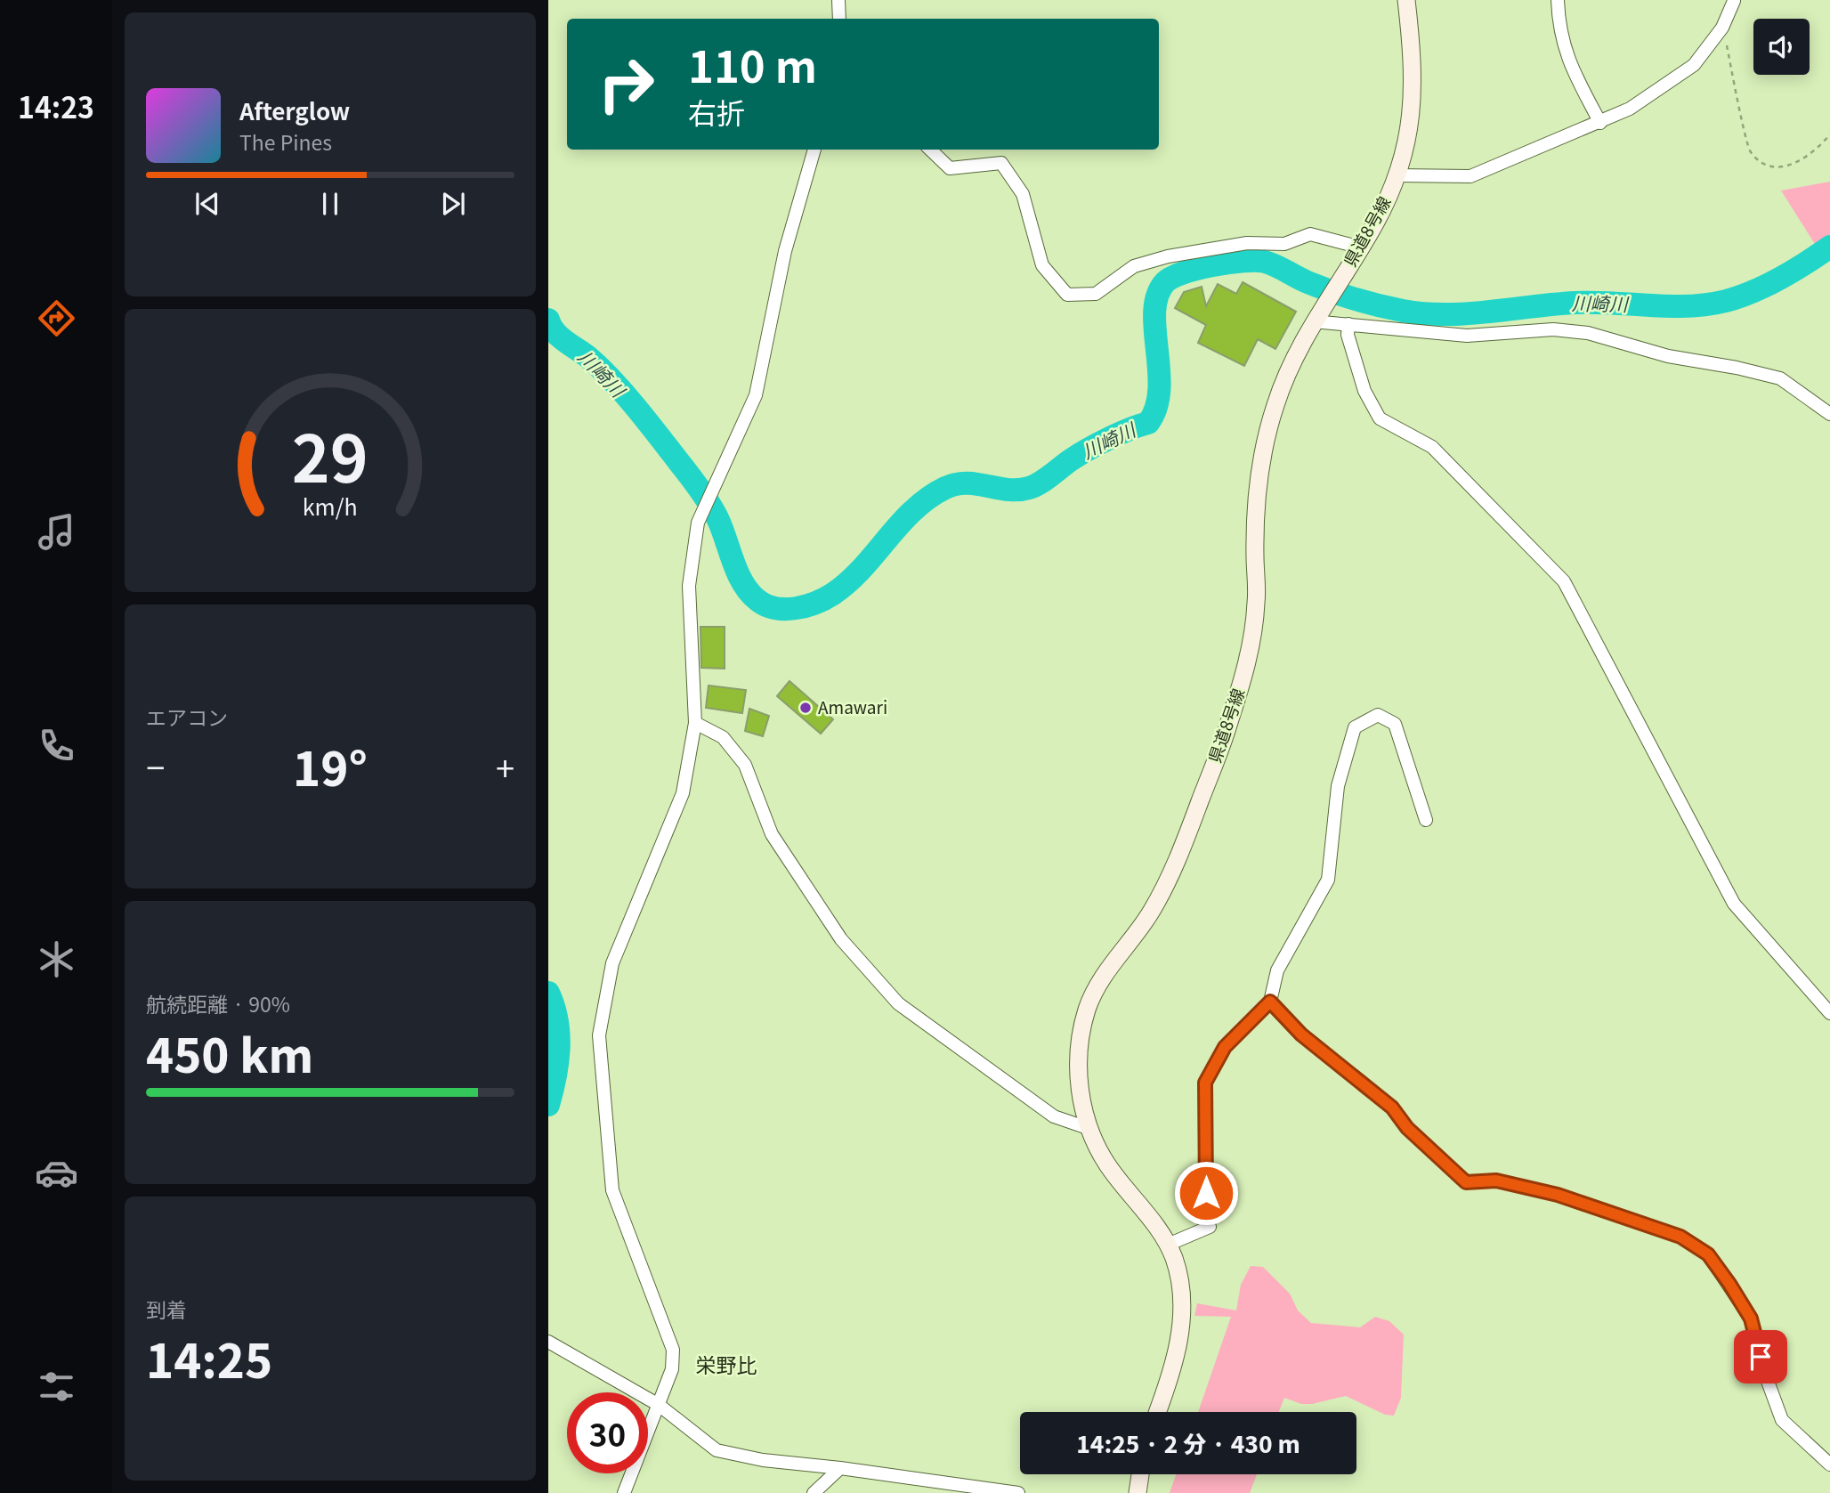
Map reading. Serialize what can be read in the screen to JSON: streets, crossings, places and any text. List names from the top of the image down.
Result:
{
  "streets": {
    "main road": ["県道8号線"]
  },
  "districts": ["栄野比"],
  "water": ["川崎川"],
  "places": ["Amawari"],
  "page": {
    "tabs": "14:23",
    "turn": ["110 m", "右折"],
    "song": ["Afterglow", "The Pines"],
    "tile": [
      "エアコン",
      ["航続距離 · 90%", "450 km"],
      ["到着", "14:25"]
    ],
    "heat": ["−", "19°", "+"],
    "limit": "30",
    "trip": "14:25 · 2 分 · 430 m",
    "gauge": ["29", "km/h"]
  }
}
